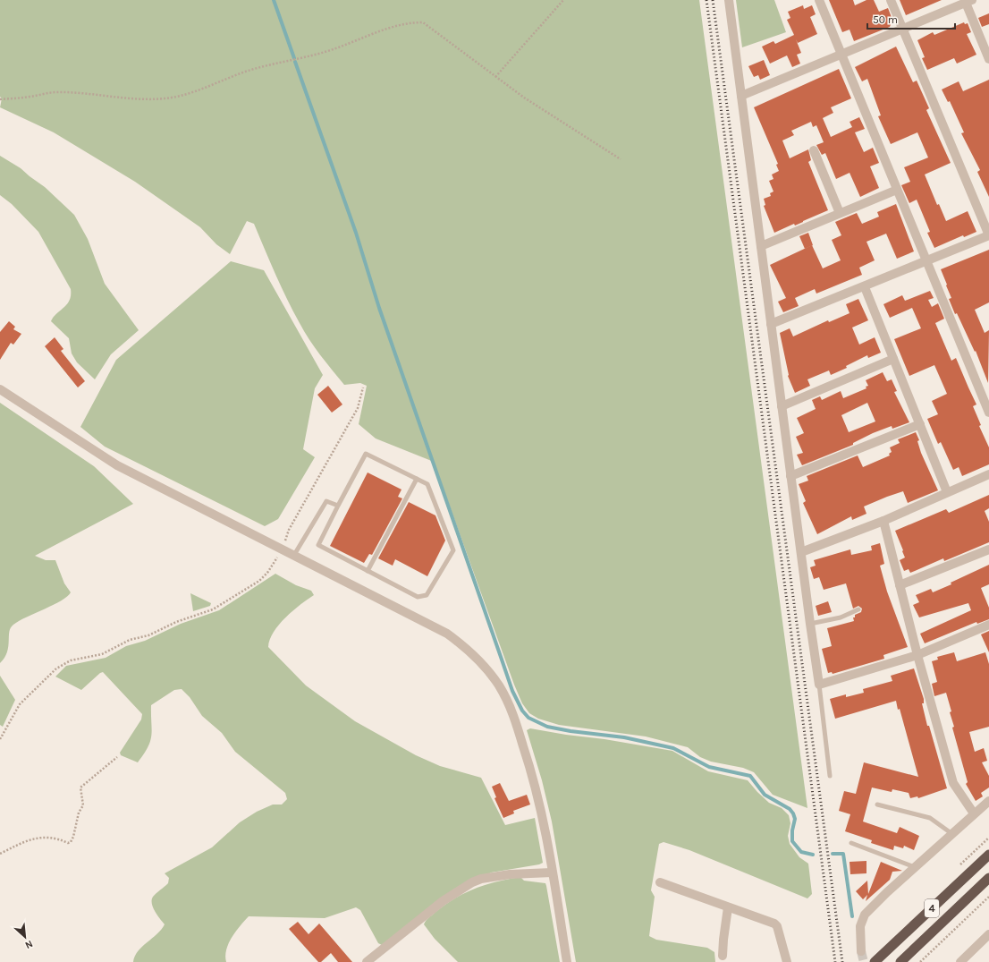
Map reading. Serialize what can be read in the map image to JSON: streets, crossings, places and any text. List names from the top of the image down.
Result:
{
  "streets": {
    "highway": ["4"]
  },
  "scale_bar": "50 m",
  "north": "bottom right"
}
